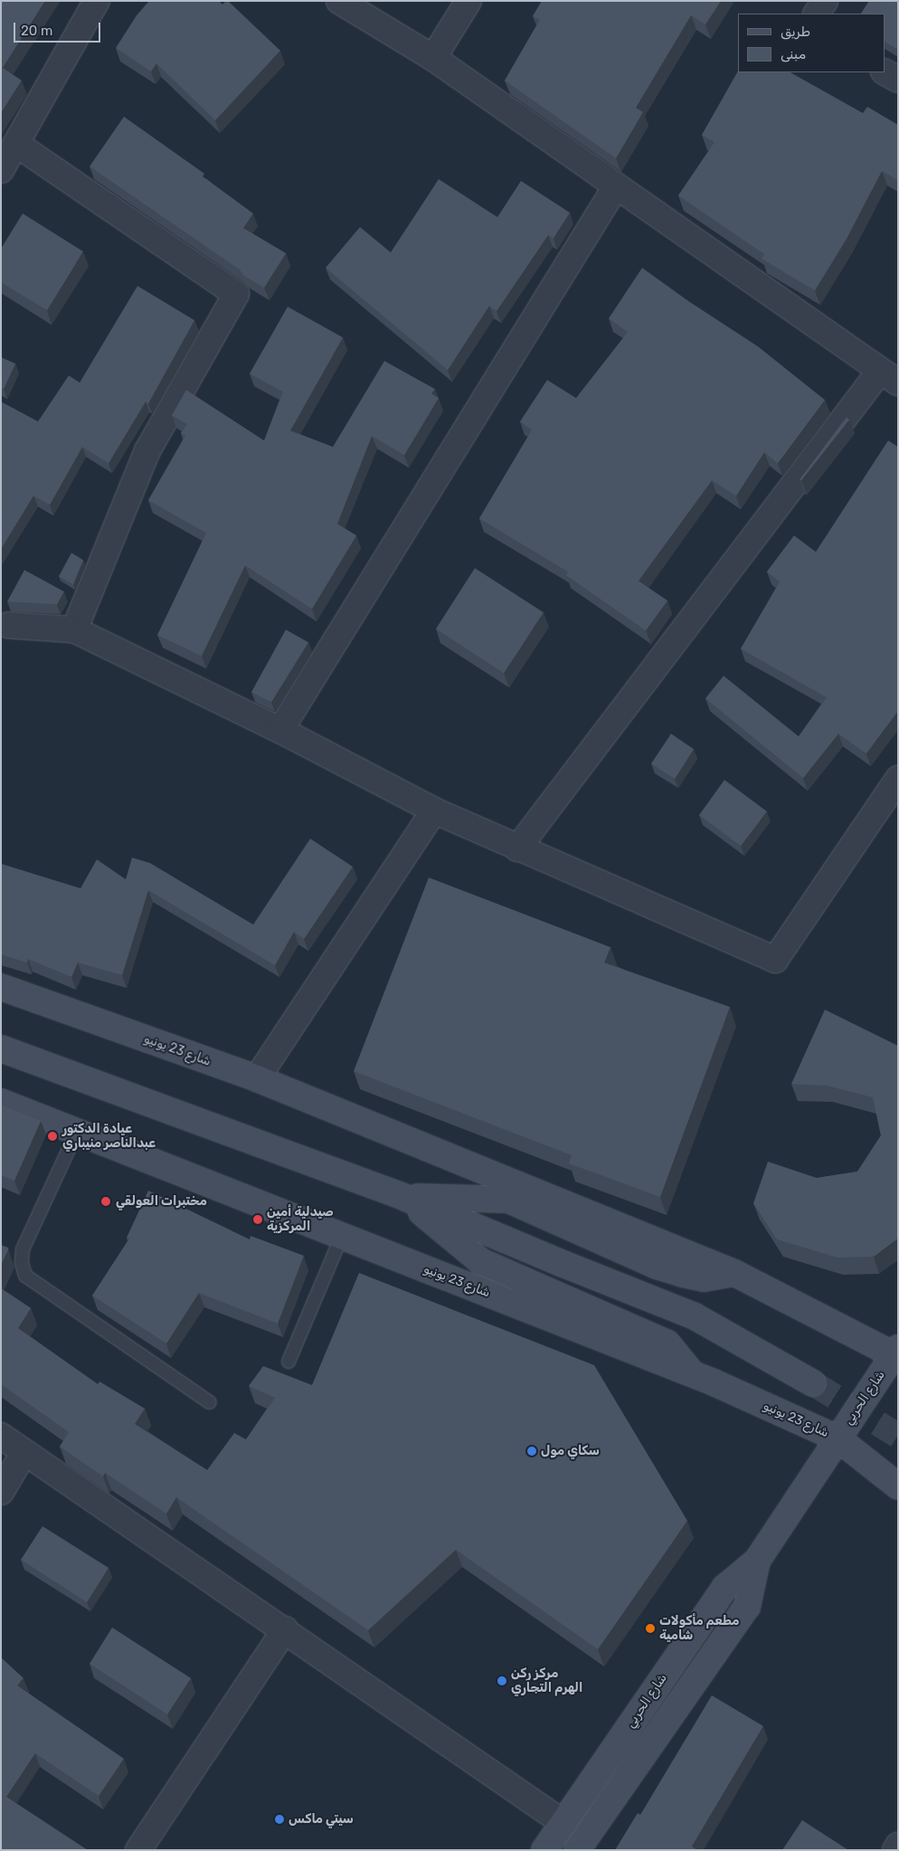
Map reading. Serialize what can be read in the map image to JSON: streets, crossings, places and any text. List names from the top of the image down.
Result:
{
  "streets": {
    "street": ["شارع 23 يونيو", "شارع الحربي"]
  },
  "crossings": [
    ["شارع 23 يونيو", "شارع الحربي"]
  ],
  "places": [
    "عيادة الدكتور عبدالناصر منيباري",
    "مختبرات العولقي",
    "صيدلية أمين المركزية",
    "سكاي مول",
    "مطعم مأكولات شامية",
    "مركز ركن الهرم التجاري",
    "سيتي ماكس"
  ],
  "legend": ["طريق", "مبنى"],
  "scale_bar": "20 m"
}
